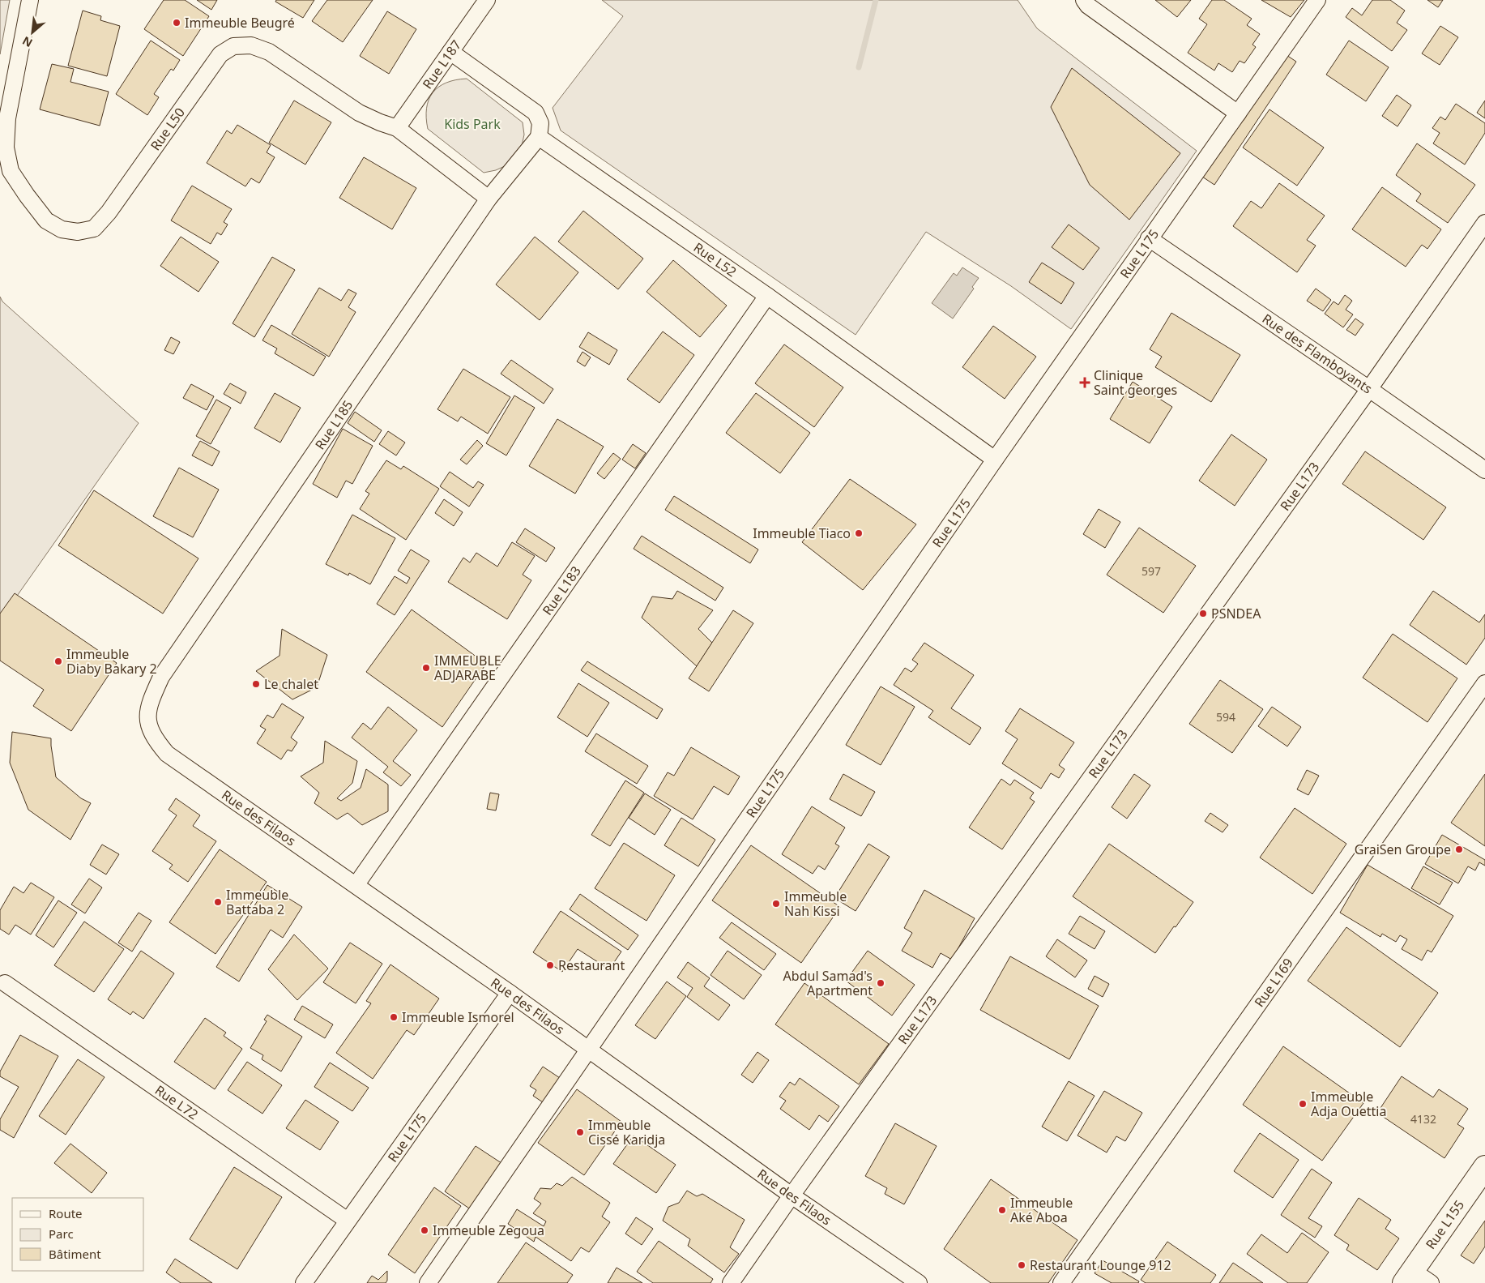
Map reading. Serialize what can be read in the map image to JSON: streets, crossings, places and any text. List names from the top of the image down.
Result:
{
  "streets": {
    "street": [
      "Rue L187",
      "Rue L50",
      "Rue L175",
      "Rue L52",
      "Rue des Flamboyants",
      "Rue L185",
      "Rue L173",
      "Rue L183",
      "Rue des Filaos",
      "Rue L169",
      "Rue L72",
      "Rue L155"
    ]
  },
  "crossings": [
    ["Rue L187", "Rue L50"],
    ["Rue L50", "Rue L185"],
    ["Rue L175", "Rue L52"],
    ["Rue L175", "Rue des Flamboyants"],
    ["Rue L175", "Rue des Filaos"],
    ["Rue L175", "Rue L72"],
    ["Rue L52", "Rue L185"],
    ["Rue L52", "Rue L183"],
    ["Rue des Flamboyants", "Rue L173"],
    ["Rue L185", "Rue des Filaos"],
    ["Rue L173", "Rue des Filaos"],
    ["Rue L183", "Rue des Filaos"]
  ],
  "parks": ["Kids Park"],
  "places": {
    "other": [
      "Immeuble Beugré",
      "Immeuble Tiaco",
      "PSNDEA",
      "Immeuble Diaby Bakary 2",
      "IMMEUBLE ADJARABE",
      "Le chalet",
      "GraiSen Groupe",
      "Immeuble Battaba 2",
      "Immeuble Nah Kissi",
      "Restaurant",
      "Abdul Samad's Apartment",
      "Immeuble Ismorel",
      "Immeuble Adja Ouettia",
      "Immeuble Cissé Karidja",
      "Immeuble Aké Aboa",
      "Immeuble Zegoua",
      "Restaurant Lounge 912"
    ],
    "health": ["Clinique Saint georges"]
  },
  "house_numbers": ["597", "594", "4132"],
  "legend": ["Route", "Parc", "Bâtiment"],
  "north": "bottom left"
}
